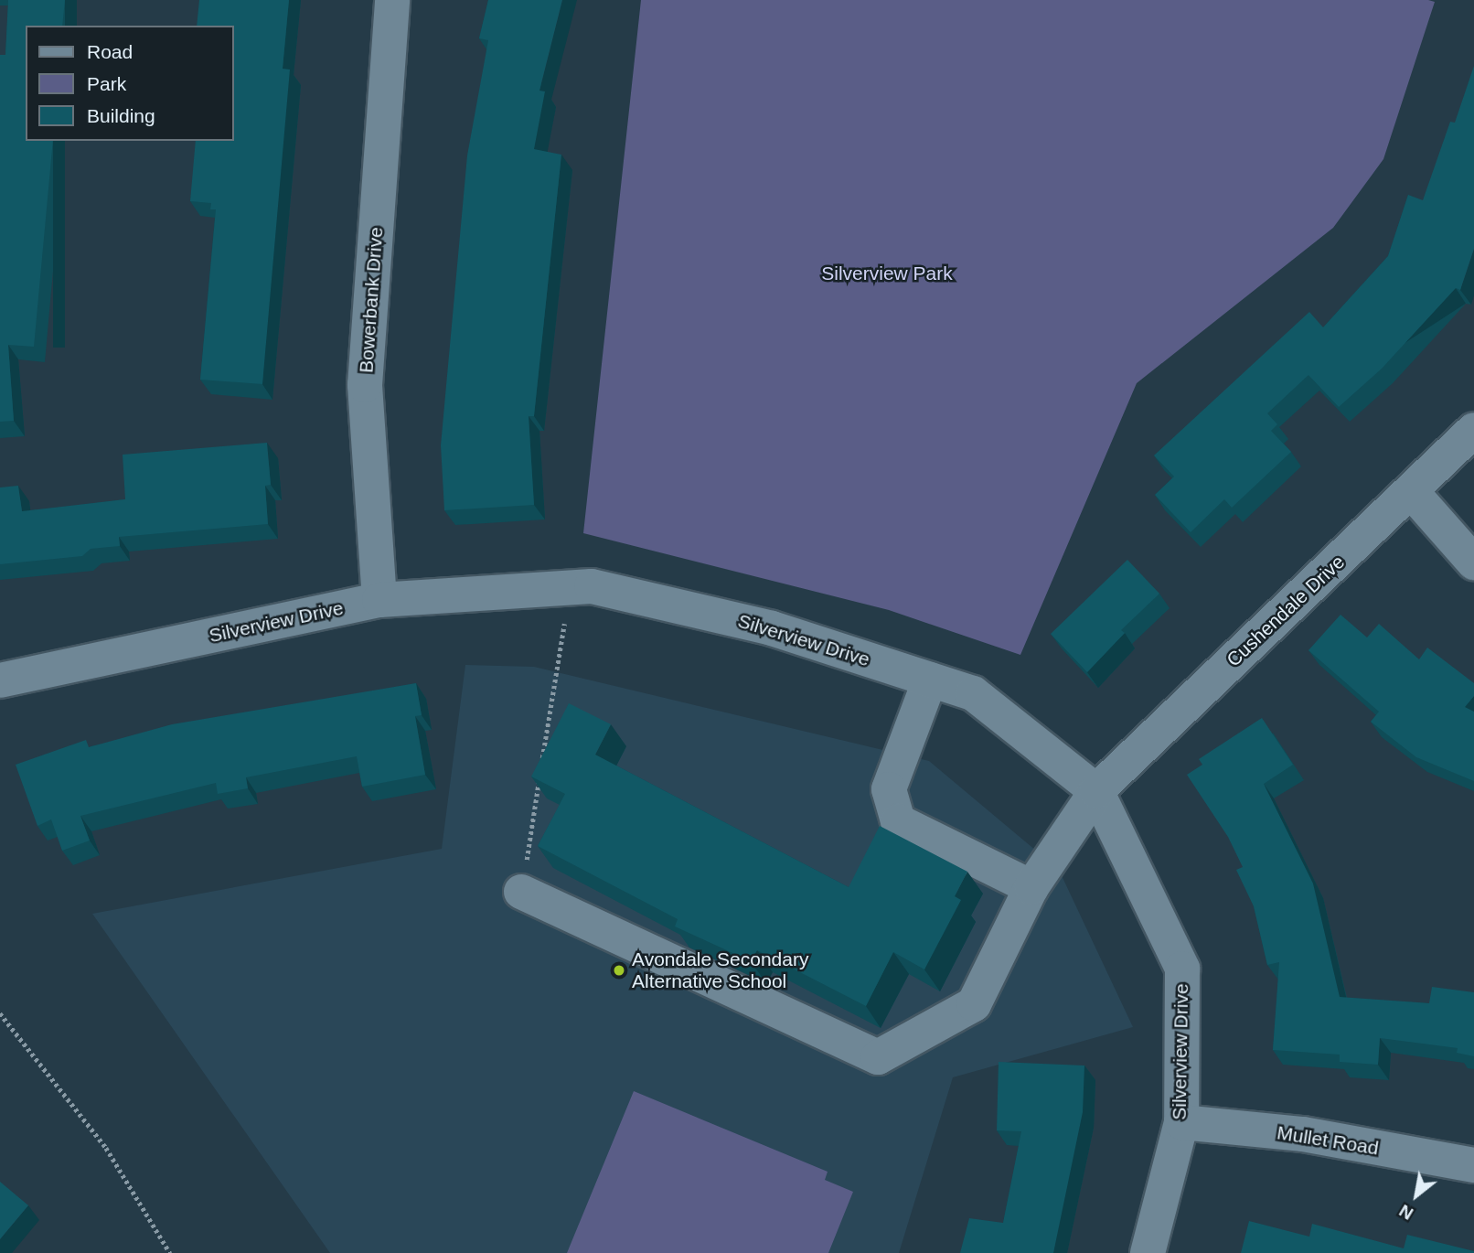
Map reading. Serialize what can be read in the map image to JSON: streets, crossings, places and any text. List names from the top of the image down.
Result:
{
  "streets": {
    "street": [
      "Bowerbank Drive",
      "Cushendale Drive",
      "Silverview Drive",
      "Mullet Road"
    ]
  },
  "crossings": [
    ["Bowerbank Drive", "Silverview Drive"],
    ["Cushendale Drive", "Silverview Drive"],
    ["Silverview Drive", "Mullet Road"]
  ],
  "parks": ["Silverview Park"],
  "places": ["Avondale Secondary Alternative School"],
  "legend": ["Road", "Park", "Building"],
  "north": "bottom left"
}
